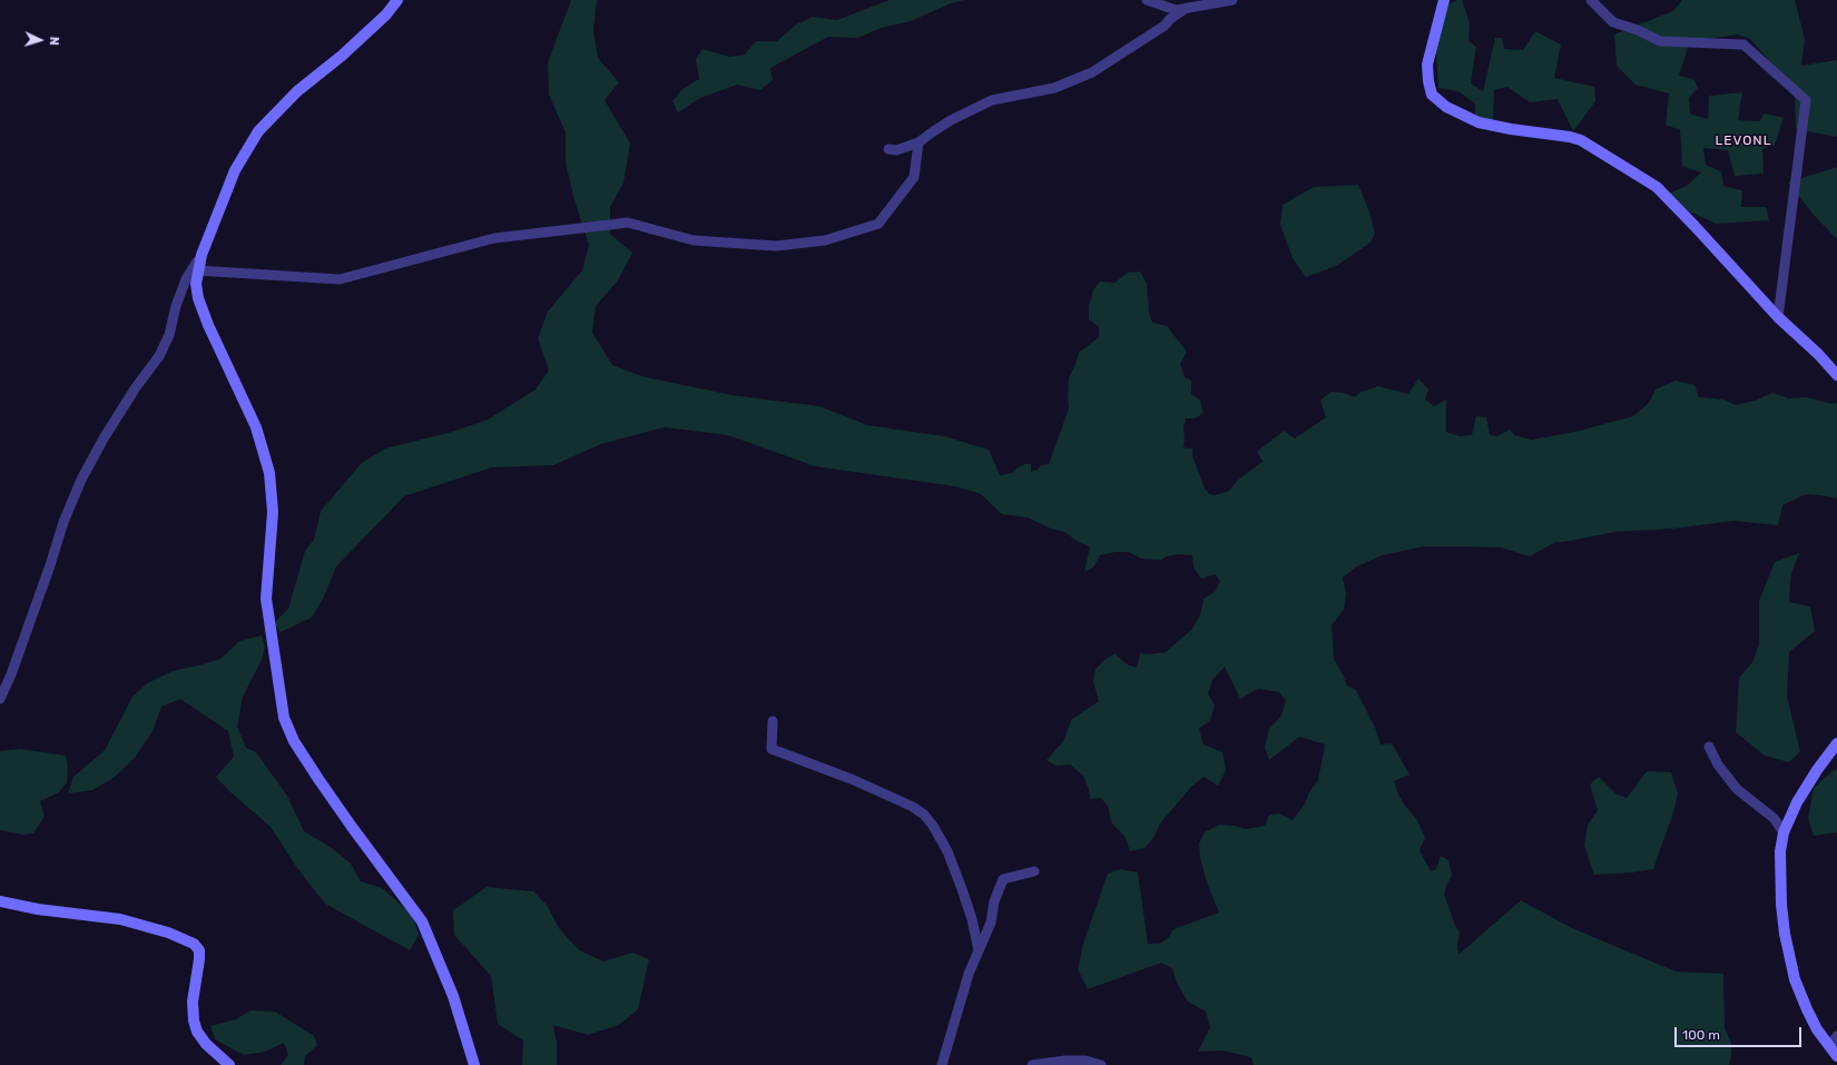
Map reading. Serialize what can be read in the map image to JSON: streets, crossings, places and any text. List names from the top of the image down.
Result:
{
  "districts": ["LEVONL"],
  "scale_bar": "100 m",
  "north": "right"
}
